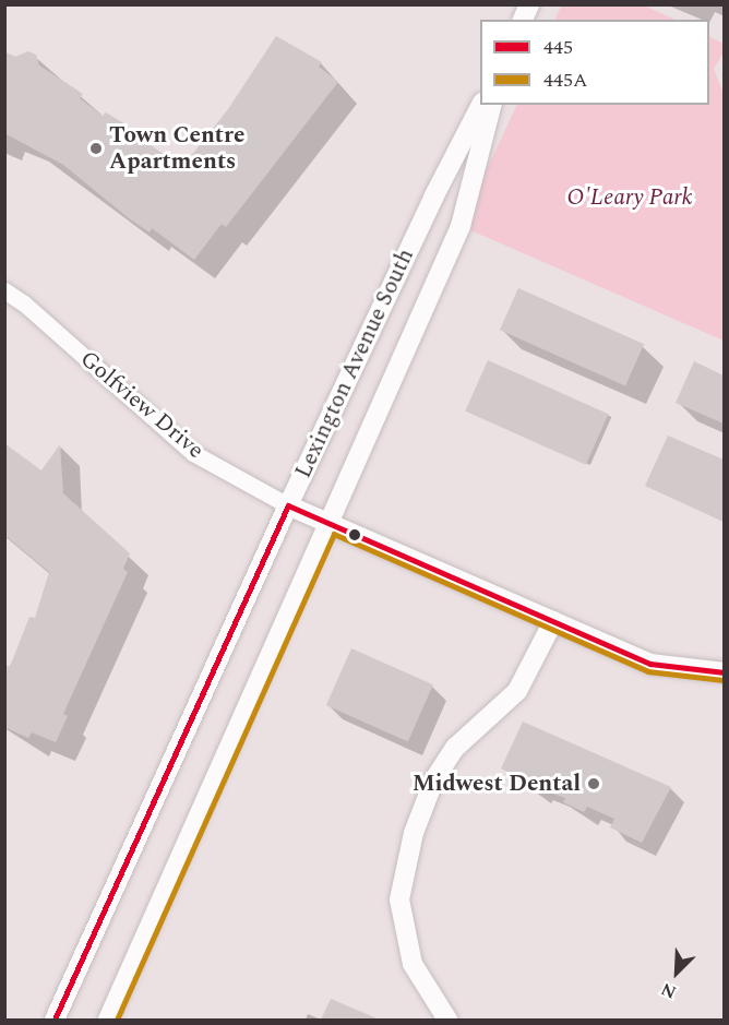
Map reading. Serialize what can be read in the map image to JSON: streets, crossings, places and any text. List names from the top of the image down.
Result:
{
  "streets": {
    "street": ["Lexington Avenue South", "Golfview Drive"]
  },
  "crossings": [
    ["Lexington Avenue South", "Golfview Drive"]
  ],
  "parks": ["O'Leary Park"],
  "places": ["Town Centre Apartments", "Midwest Dental"],
  "lines": ["transit line 445", "transit line 445A"],
  "legend": ["445", "445A"],
  "north": "bottom left"
}
